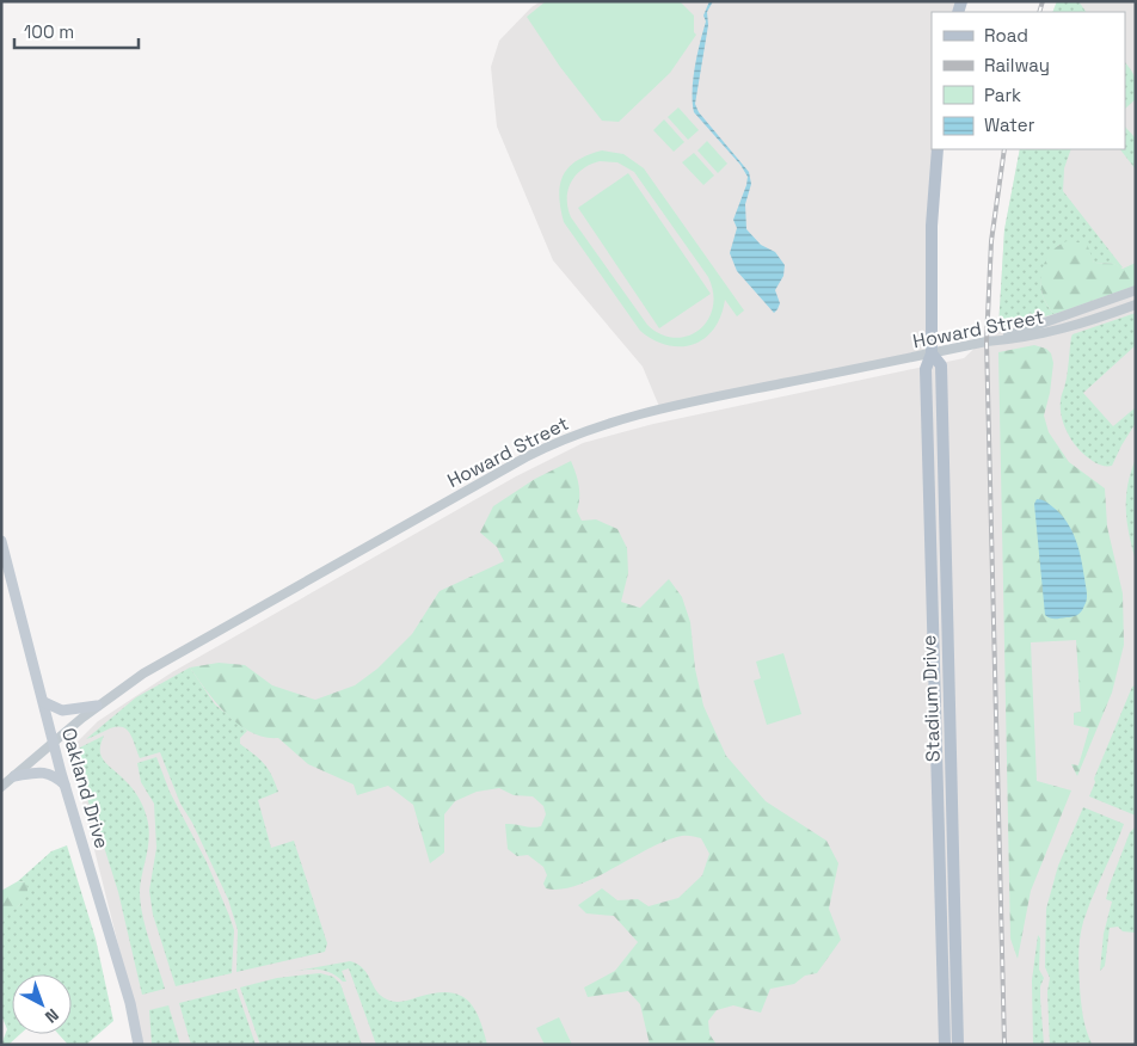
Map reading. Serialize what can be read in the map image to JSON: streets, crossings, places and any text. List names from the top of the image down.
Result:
{
  "streets": {
    "main road": ["Stadium Drive", "Oakland Drive"],
    "street": ["Howard Street"]
  },
  "crossings": [
    ["Howard Street", "Stadium Drive"],
    ["Howard Street", "Oakland Drive"]
  ],
  "legend": [
    "Road",
    "Railway",
    "Park",
    "Water"
  ],
  "scale_bar": "100 m",
  "north": "bottom right"
}
